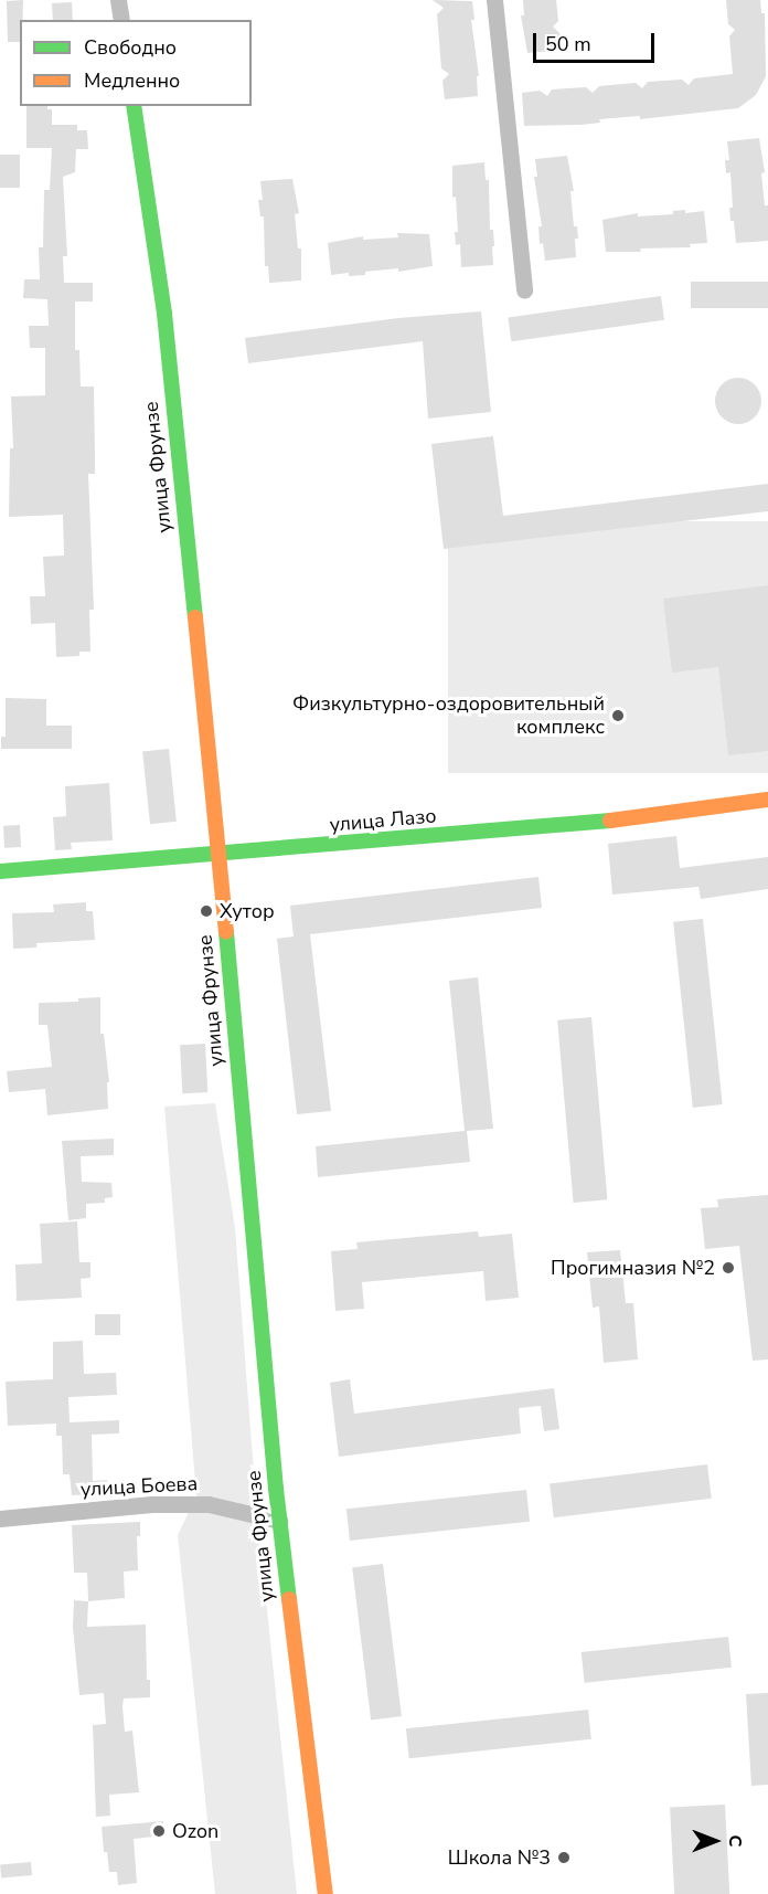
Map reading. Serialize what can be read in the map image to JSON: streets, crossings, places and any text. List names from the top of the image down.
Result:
{
  "streets": {
    "street": ["улица Фрунзе", "улица Лазо", "улица Боева"]
  },
  "crossings": [
    ["улица Фрунзе", "улица Лазо"],
    ["улица Фрунзе", "улица Боева"]
  ],
  "places": [
    "Физкультурно-оздоровительный комплекс",
    "Хутор",
    "Прогимназия №2",
    "Ozon",
    "Школа №3"
  ],
  "legend": ["Свободно", "Медленно"],
  "scale_bar": "50 m",
  "north": "right"
}
